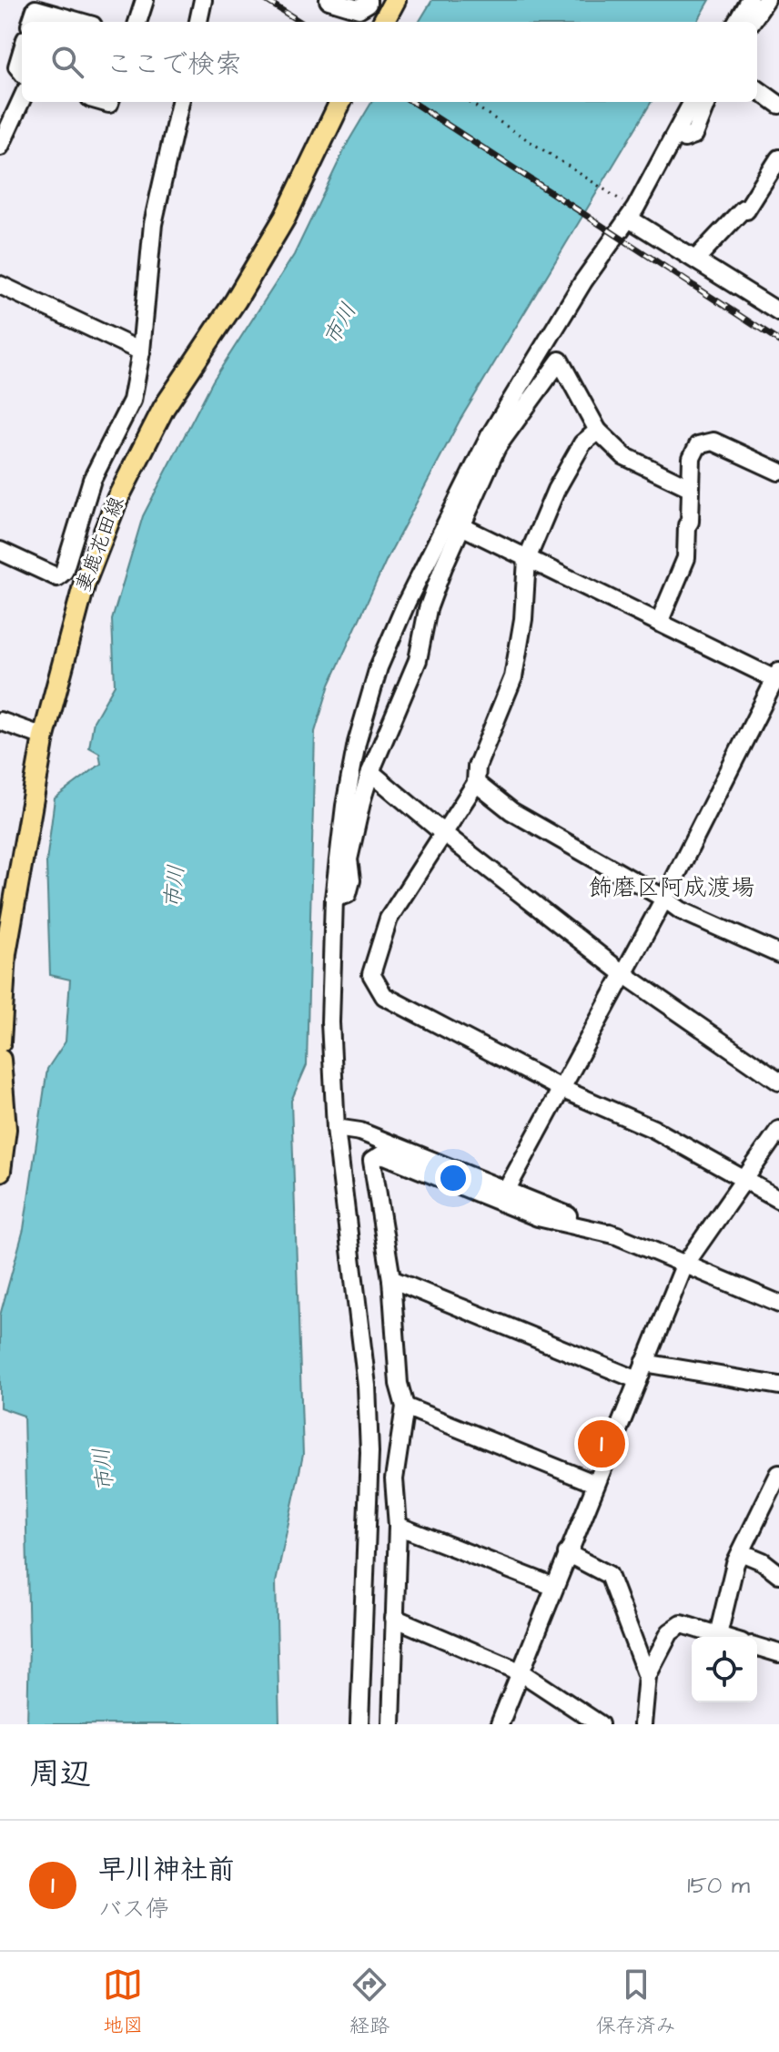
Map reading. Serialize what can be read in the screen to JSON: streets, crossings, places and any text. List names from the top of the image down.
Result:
{
  "streets": {
    "main road": ["妻鹿花田線"]
  },
  "districts": ["飾磨区阿成渡場"],
  "water": ["市川"],
  "page": {
    "search": "ここで検索",
    "pins": "1",
    "heading": "周辺",
    "list": [
      {
        "mark": "1",
        "name": "早川神社前",
        "note": "バス停",
        "value": "150 m"
      }
    ],
    "nav": ["地図", "経路", "保存済み"]
  }
}
